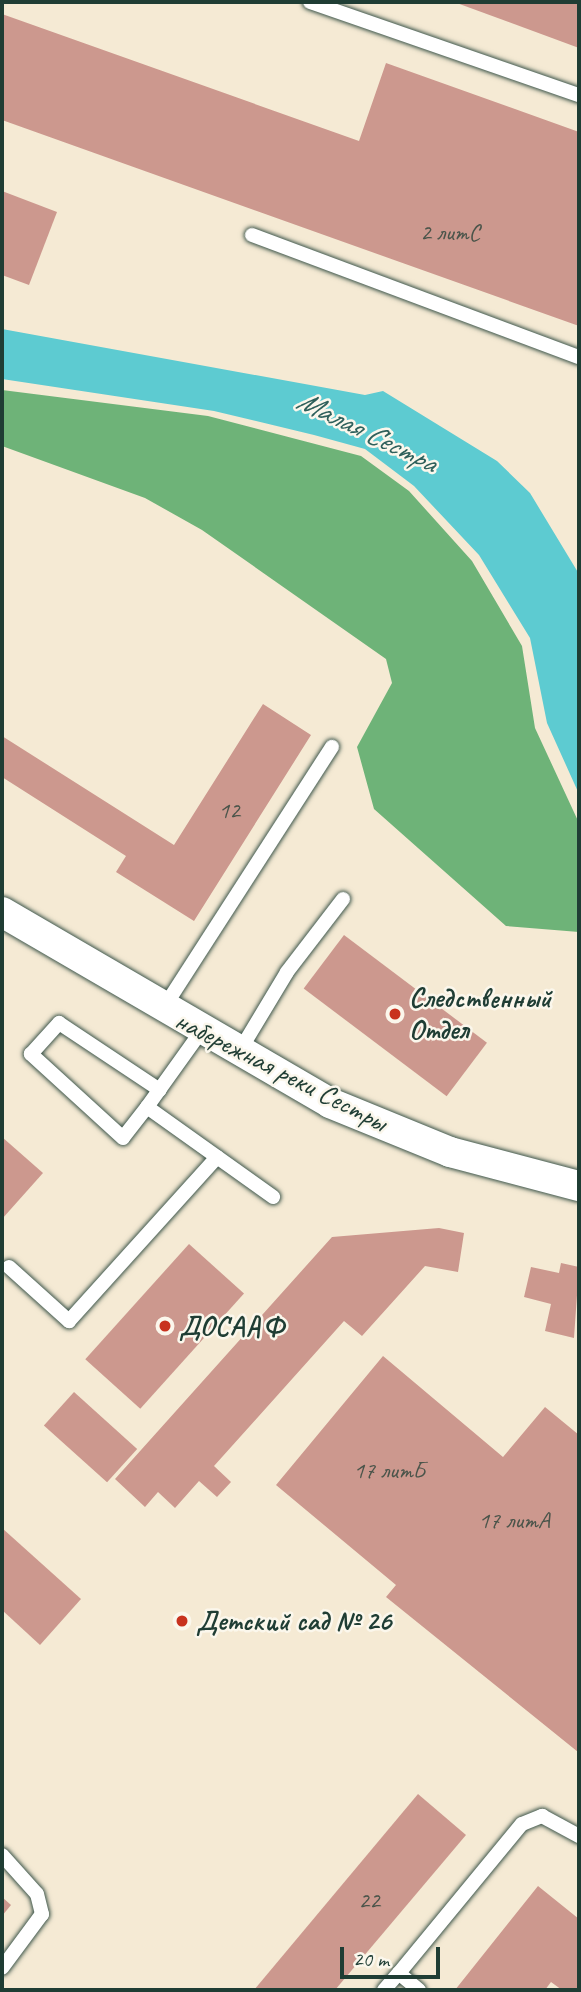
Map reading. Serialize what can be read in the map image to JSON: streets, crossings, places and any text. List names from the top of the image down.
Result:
{
  "streets": {
    "street": ["набережная реки Сестры"]
  },
  "water": ["Малая Сестра"],
  "places": ["Следственный Отдел", "ДОСААФ", "Детский сад № 26"],
  "house_numbers": [
    "2 литС",
    "12",
    "17 литБ",
    "17 литА",
    "22"
  ],
  "scale_bar": "20 m"
}
